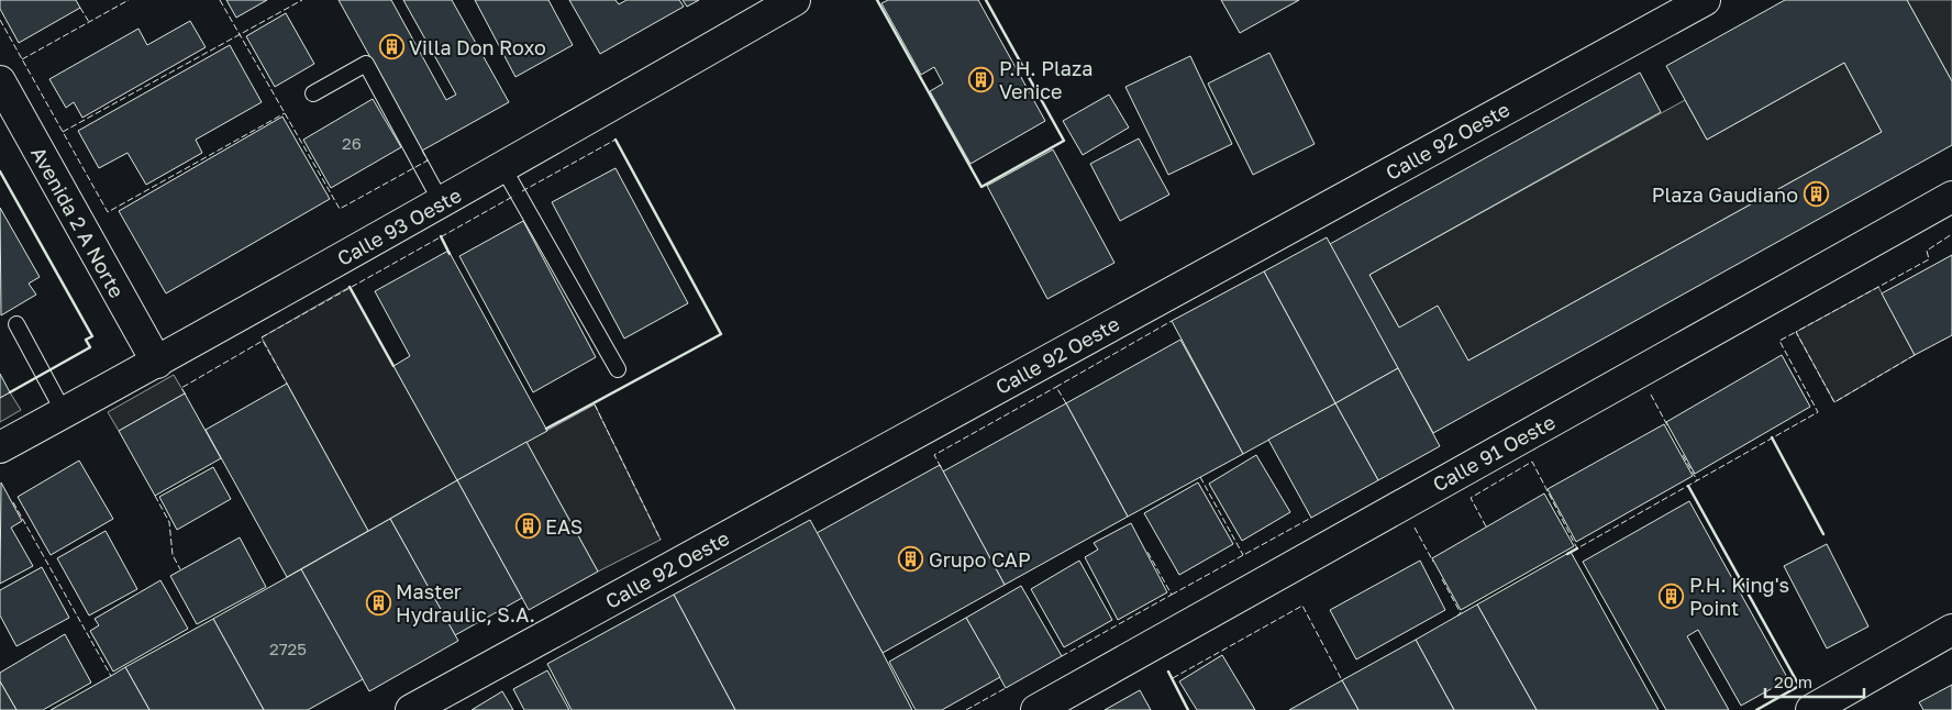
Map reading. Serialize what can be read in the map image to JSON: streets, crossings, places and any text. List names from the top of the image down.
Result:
{
  "streets": {
    "street": [
      "Calle 92 Oeste",
      "Avenida 2 A Norte",
      "Calle 93 Oeste",
      "Calle 91 Oeste"
    ]
  },
  "crossings": [
    ["Avenida 2 A Norte", "Calle 93 Oeste"]
  ],
  "places": {
    "building": [
      "Villa Don Roxo",
      "P.H. Plaza Venice",
      "Plaza Gaudiano",
      "EAS",
      "Grupo CAP",
      "P.H. King's Point",
      "Master Hydraulic, S.A."
    ]
  },
  "house_numbers": ["26", "2725"],
  "scale_bar": "20 m"
}
